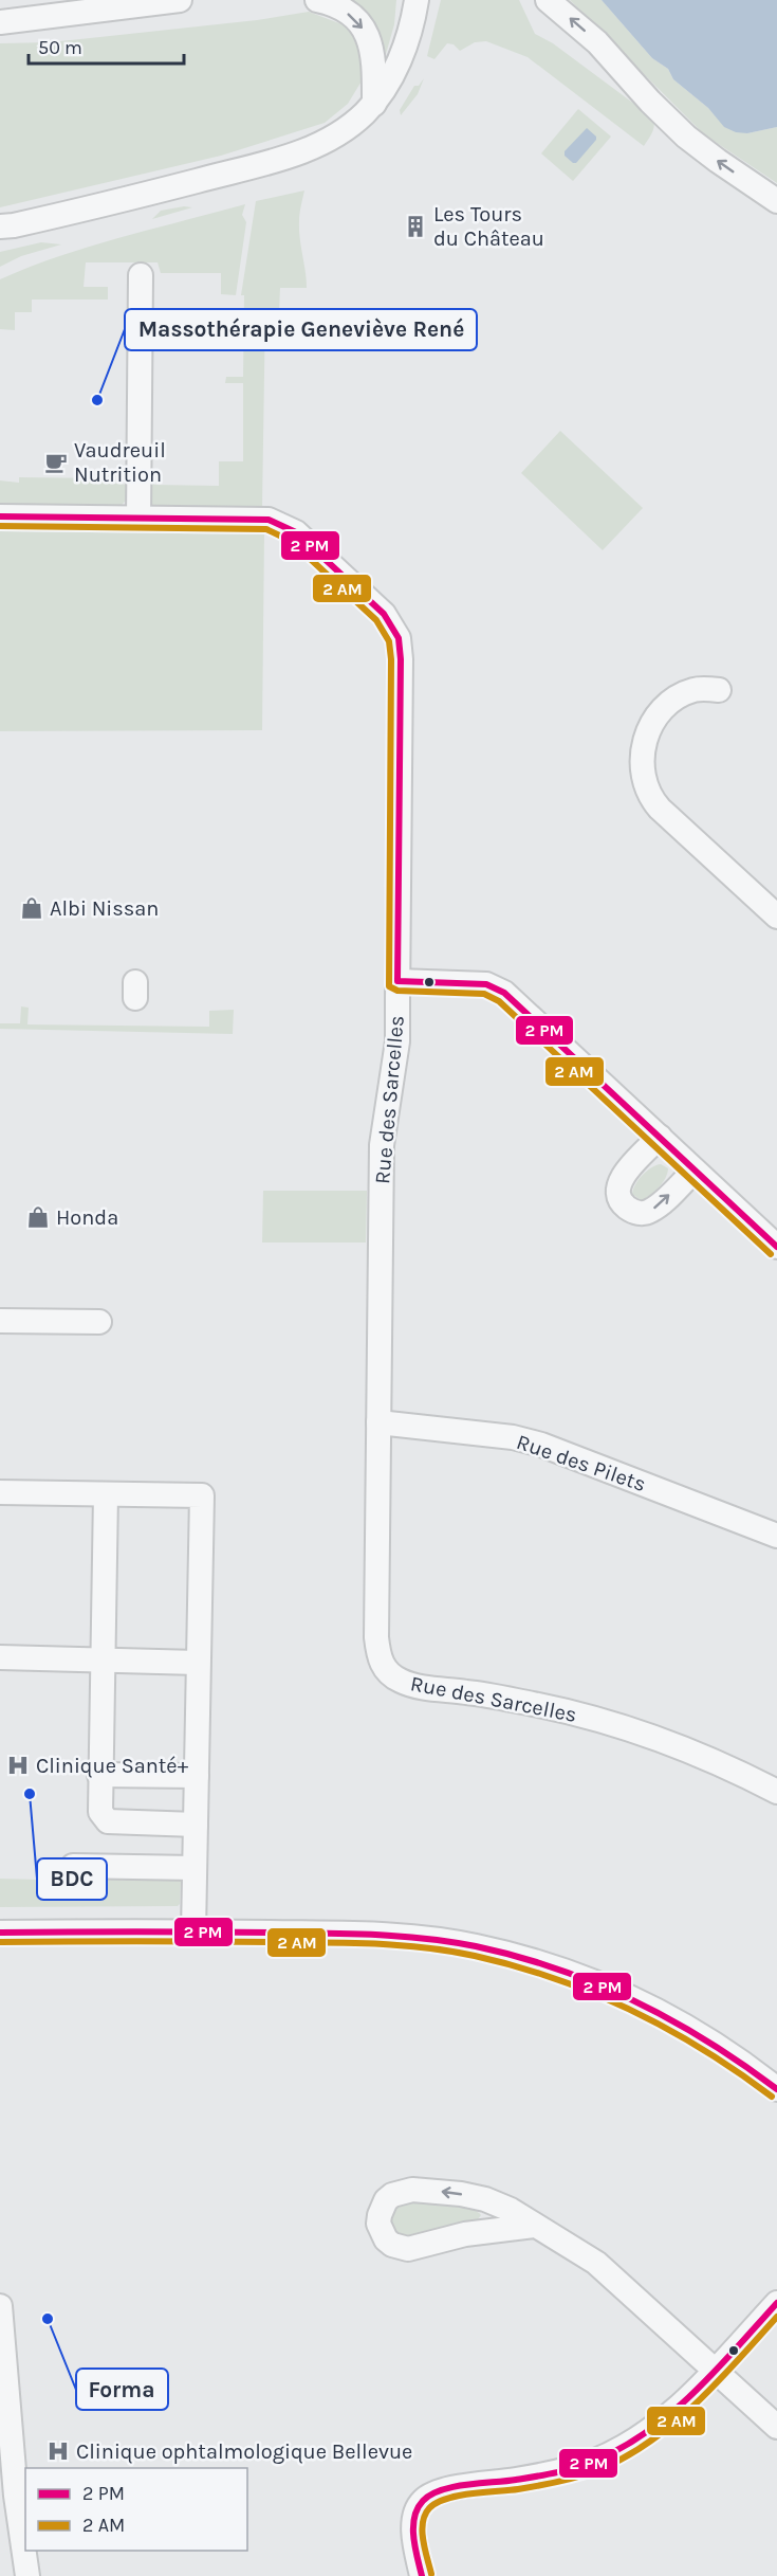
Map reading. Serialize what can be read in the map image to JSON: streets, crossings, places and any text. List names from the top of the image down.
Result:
{
  "streets": {
    "street": ["Rue des Sarcelles", "Rue des Pilets"]
  },
  "crossings": [
    ["Rue des Sarcelles", "Rue des Pilets"]
  ],
  "places": {
    "building": ["Les Tours du Château"],
    "other": ["Massothérapie Geneviève René", "BDC", "Forma"],
    "cafe": ["Vaudreuil Nutrition"],
    "shop": ["Albi Nissan", "Honda"],
    "hospital": ["Clinique Santé+", "Clinique ophtalmologique Bellevue"]
  },
  "legend": ["2 PM", "2 AM"],
  "scale_bar": "50 m"
}
